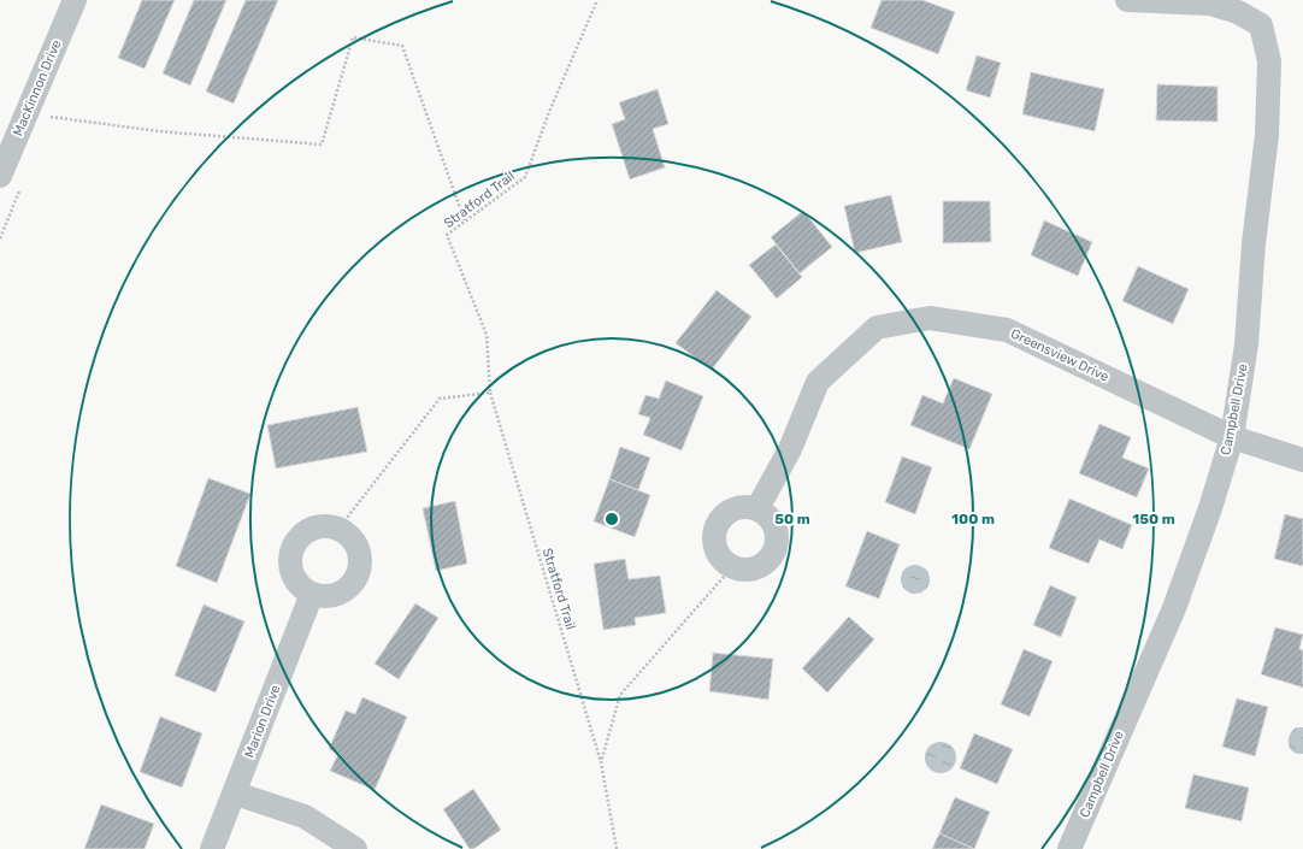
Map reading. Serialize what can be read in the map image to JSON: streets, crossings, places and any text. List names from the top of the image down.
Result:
{
  "streets": {
    "street": [
      "MacKinnon Drive",
      "Greensview Drive",
      "Campbell Drive",
      "Marion Drive"
    ],
    "path": ["Stratford Trail"]
  },
  "crossings": [
    ["Stratford Trail", "Greensview Drive"],
    ["Greensview Drive", "Campbell Drive"]
  ],
  "rings": ["50 m", "100 m", "150 m"]
}
